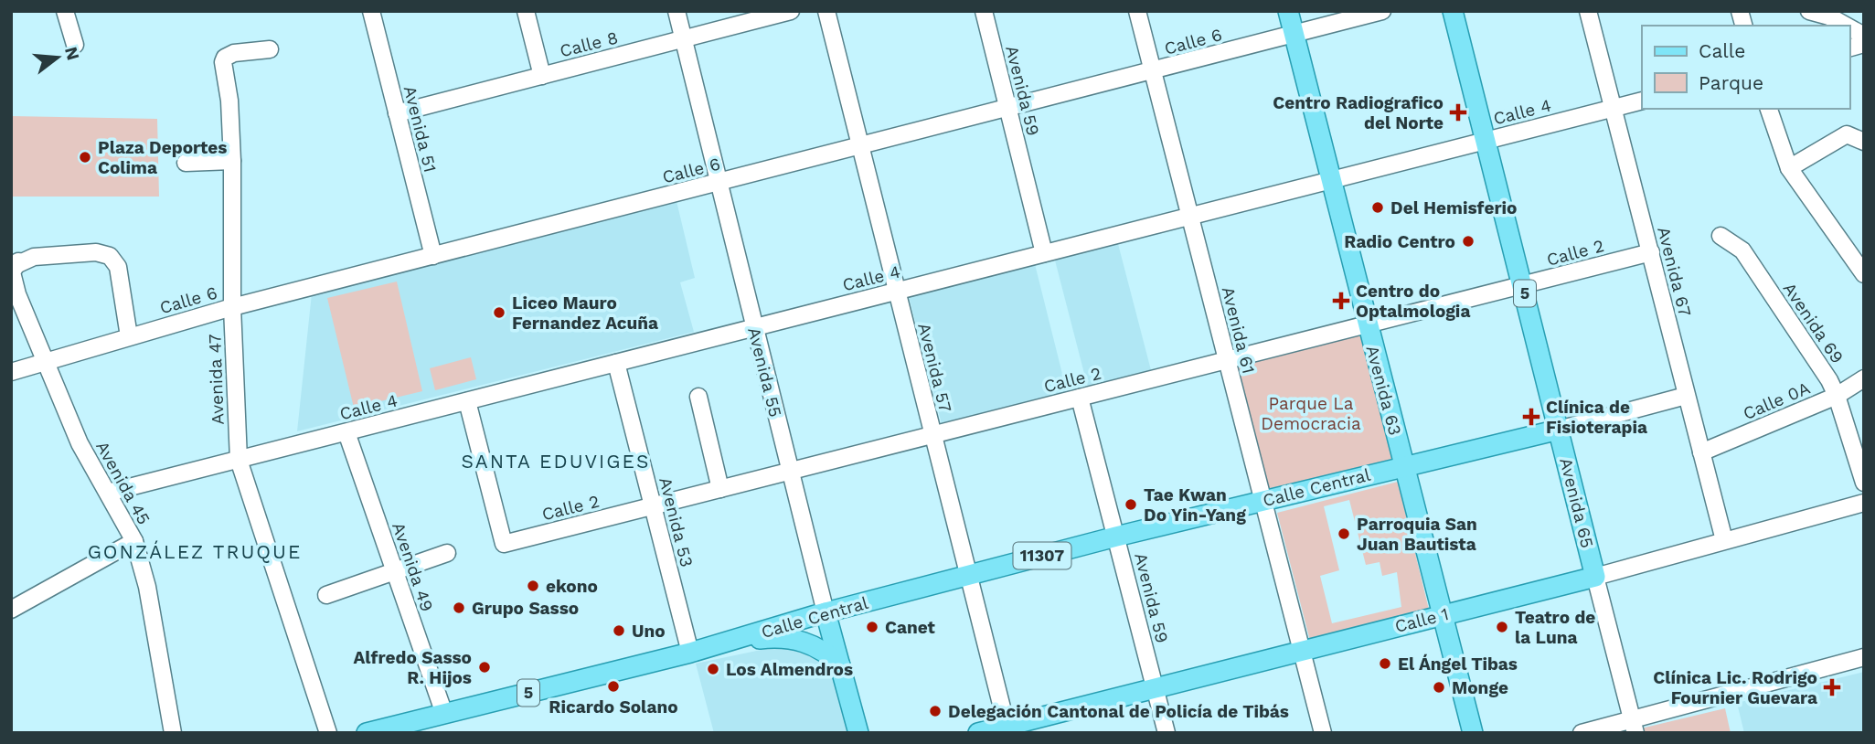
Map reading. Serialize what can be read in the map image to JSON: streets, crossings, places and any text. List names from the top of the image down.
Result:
{
  "streets": {
    "main road": [
      "5",
      "Avenida 55",
      "Avenida 63",
      "Calle Central",
      "Avenida 65",
      "11307",
      "Calle 1"
    ],
    "street": [
      "Calle 6",
      "Calle 8",
      "Avenida 59",
      "Calle 4",
      "Avenida 51",
      "Calle 2",
      "Avenida 67",
      "Avenida 69",
      "Avenida 61",
      "Avenida 57",
      "Avenida 47",
      "Calle 0A",
      "Avenida 45",
      "Avenida 53",
      "Avenida 49"
    ]
  },
  "crossings": [
    ["Calle 6", "Avenida 59"],
    ["Calle 6", "Avenida 51"],
    ["Calle 6", "Avenida 61"],
    ["Calle 6", "Avenida 57"],
    ["Calle 6", "Avenida 55"],
    ["Calle 6", "Avenida 47"],
    ["Calle 6", "Avenida 63"],
    ["Calle 6", "Avenida 45"],
    ["Calle 8", "Avenida 51"],
    ["Calle 8", "Avenida 55"],
    ["Avenida 59", "Calle 4"],
    ["Avenida 59", "Calle 2"],
    ["Avenida 59", "Calle Central"],
    ["Avenida 59", "Calle 1"],
    ["Calle 4", "Calle 2"],
    ["Calle 4", "Avenida 67"],
    ["Calle 4", "Avenida 61"],
    ["Calle 4", "Avenida 57"],
    ["Calle 4", "Avenida 55"],
    ["Calle 4", "Avenida 47"],
    ["Calle 4", "Avenida 63"],
    ["Calle 4", "Avenida 45"],
    ["Calle 4", "Avenida 65"],
    ["Calle 4", "Avenida 53"],
    ["Calle 4", "Avenida 49"],
    ["Calle 2", "Avenida 67"],
    ["Calle 2", "Avenida 61"],
    ["Calle 2", "Avenida 57"],
    ["Calle 2", "Avenida 55"],
    ["Calle 2", "Avenida 63"],
    ["Calle 2", "Avenida 65"],
    ["Calle 2", "Avenida 53"],
    ["Avenida 67", "Calle 0A"],
    ["Avenida 67", "Calle Central"],
    ["Avenida 67", "Calle 1"],
    ["Avenida 69", "Calle 0A"],
    ["Avenida 61", "Calle Central"],
    ["Avenida 61", "Calle 1"],
    ["Avenida 57", "Calle Central"],
    ["Avenida 57", "Calle 1"],
    ["Avenida 55", "Calle Central"],
    ["Avenida 63", "Calle Central"],
    ["Avenida 63", "Calle 1"],
    ["Calle Central", "Avenida 65"],
    ["Calle Central", "Avenida 53"],
    ["Calle Central", "Avenida 49"],
    ["Avenida 65", "Calle 1"]
  ],
  "districts": ["SANTA EDUVIGES", "GONZÁLEZ TRUQUE"],
  "parks": ["Parque La Democracia"],
  "places": {
    "health": [
      "Centro Radiografico del Norte",
      "Centro do Optalmologia",
      "Clínica de Fisioterapia",
      "Clínica Lic. Rodrigo Fournier Guevara"
    ],
    "other": [
      "Plaza Deportes Colima",
      "Del Hemisferio",
      "Radio Centro",
      "Liceo Mauro Fernandez Acuña",
      "Tae Kwan Do Yin-Yang",
      "Parroquia San Juan Bautista",
      "ekono",
      "Grupo Sasso",
      "Canet",
      "Teatro de la Luna",
      "Uno",
      "El Ángel Tibas",
      "Alfredo Sasso R. Hijos",
      "Los Almendros",
      "Ricardo Solano",
      "Monge",
      "Delegación Cantonal de Policía de Tibás"
    ]
  },
  "legend": ["Calle", "Parque"],
  "north": "right"
}
